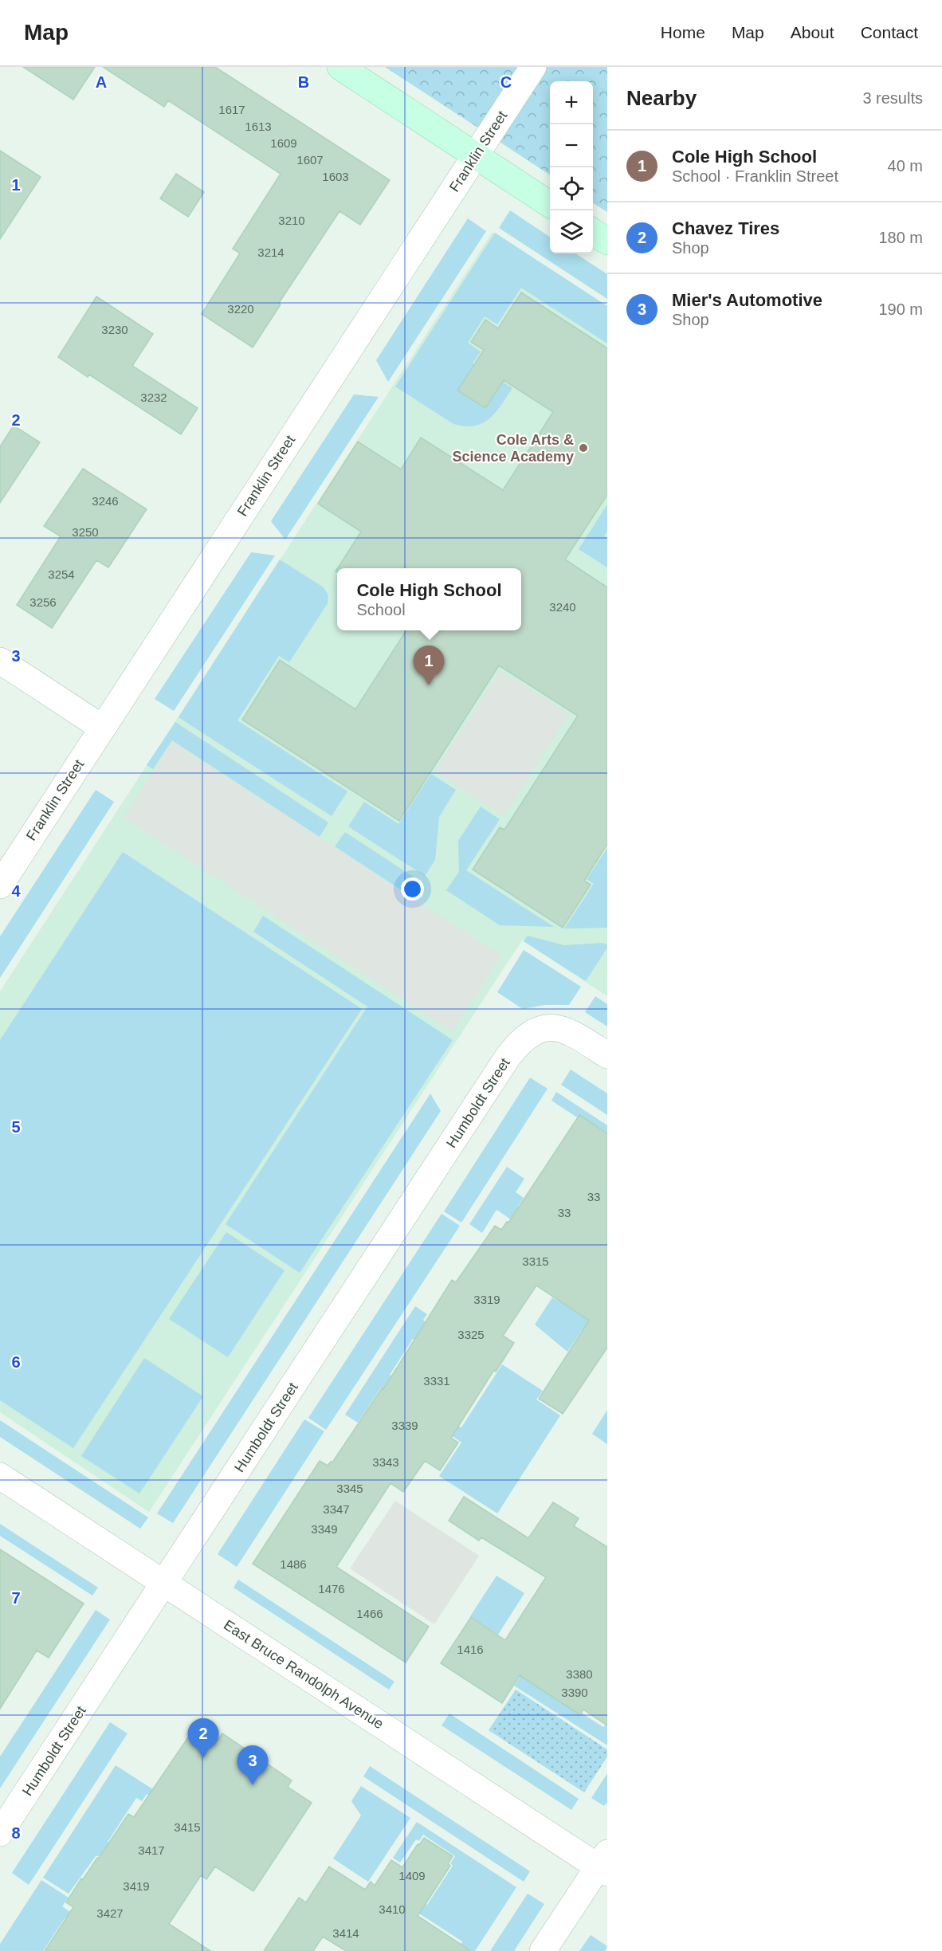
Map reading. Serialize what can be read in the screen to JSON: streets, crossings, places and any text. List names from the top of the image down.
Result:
{
  "streets": {
    "street": ["Franklin Street", "Humboldt Street", "East Bruce Randolph Avenue"]
  },
  "crossings": [
    ["Humboldt Street", "East Bruce Randolph Avenue"]
  ],
  "places": ["Cole Arts & Science Academy"],
  "house_numbers": [
    "1617",
    "1613",
    "1609",
    "1607",
    "1603",
    "3210",
    "3214",
    "3220",
    "3230",
    "3232",
    "3246",
    "3250",
    "3254",
    "3256",
    "3240",
    "33",
    "33",
    "3315",
    "3319",
    "3325",
    "3331",
    "3339",
    "3343",
    "3345",
    "3347",
    "3349",
    "1486",
    "1476",
    "1466",
    "1416",
    "3380",
    "3390",
    "3415",
    "3417",
    "1409",
    "3419",
    "3410",
    "3427",
    "3414"
  ],
  "page": {
    "header": "Map",
    "nav": [
      "Home",
      "Map",
      "About",
      "Contact"
    ],
    "heading": ["Nearby", "3 results"],
    "map_buttons": ["+", "−"],
    "list": [
      {
        "mark": "1",
        "name": "Cole High School",
        "note": "School · Franklin Street",
        "value": "40 m"
      },
      {
        "mark": "2",
        "name": "Chavez Tires",
        "note": "Shop",
        "value": "180 m"
      },
      {
        "mark": "3",
        "name": "Mier's Automotive",
        "note": "Shop",
        "value": "190 m"
      }
    ],
    "popup": ["Cole High School", "School"],
    "pins": ["1", "2", "3"]
  },
  "grid": {
    "columns": ["A", "B", "C"],
    "rows": [
      "1",
      "2",
      "3",
      "4",
      "5",
      "6",
      "7",
      "8"
    ]
  }
}
